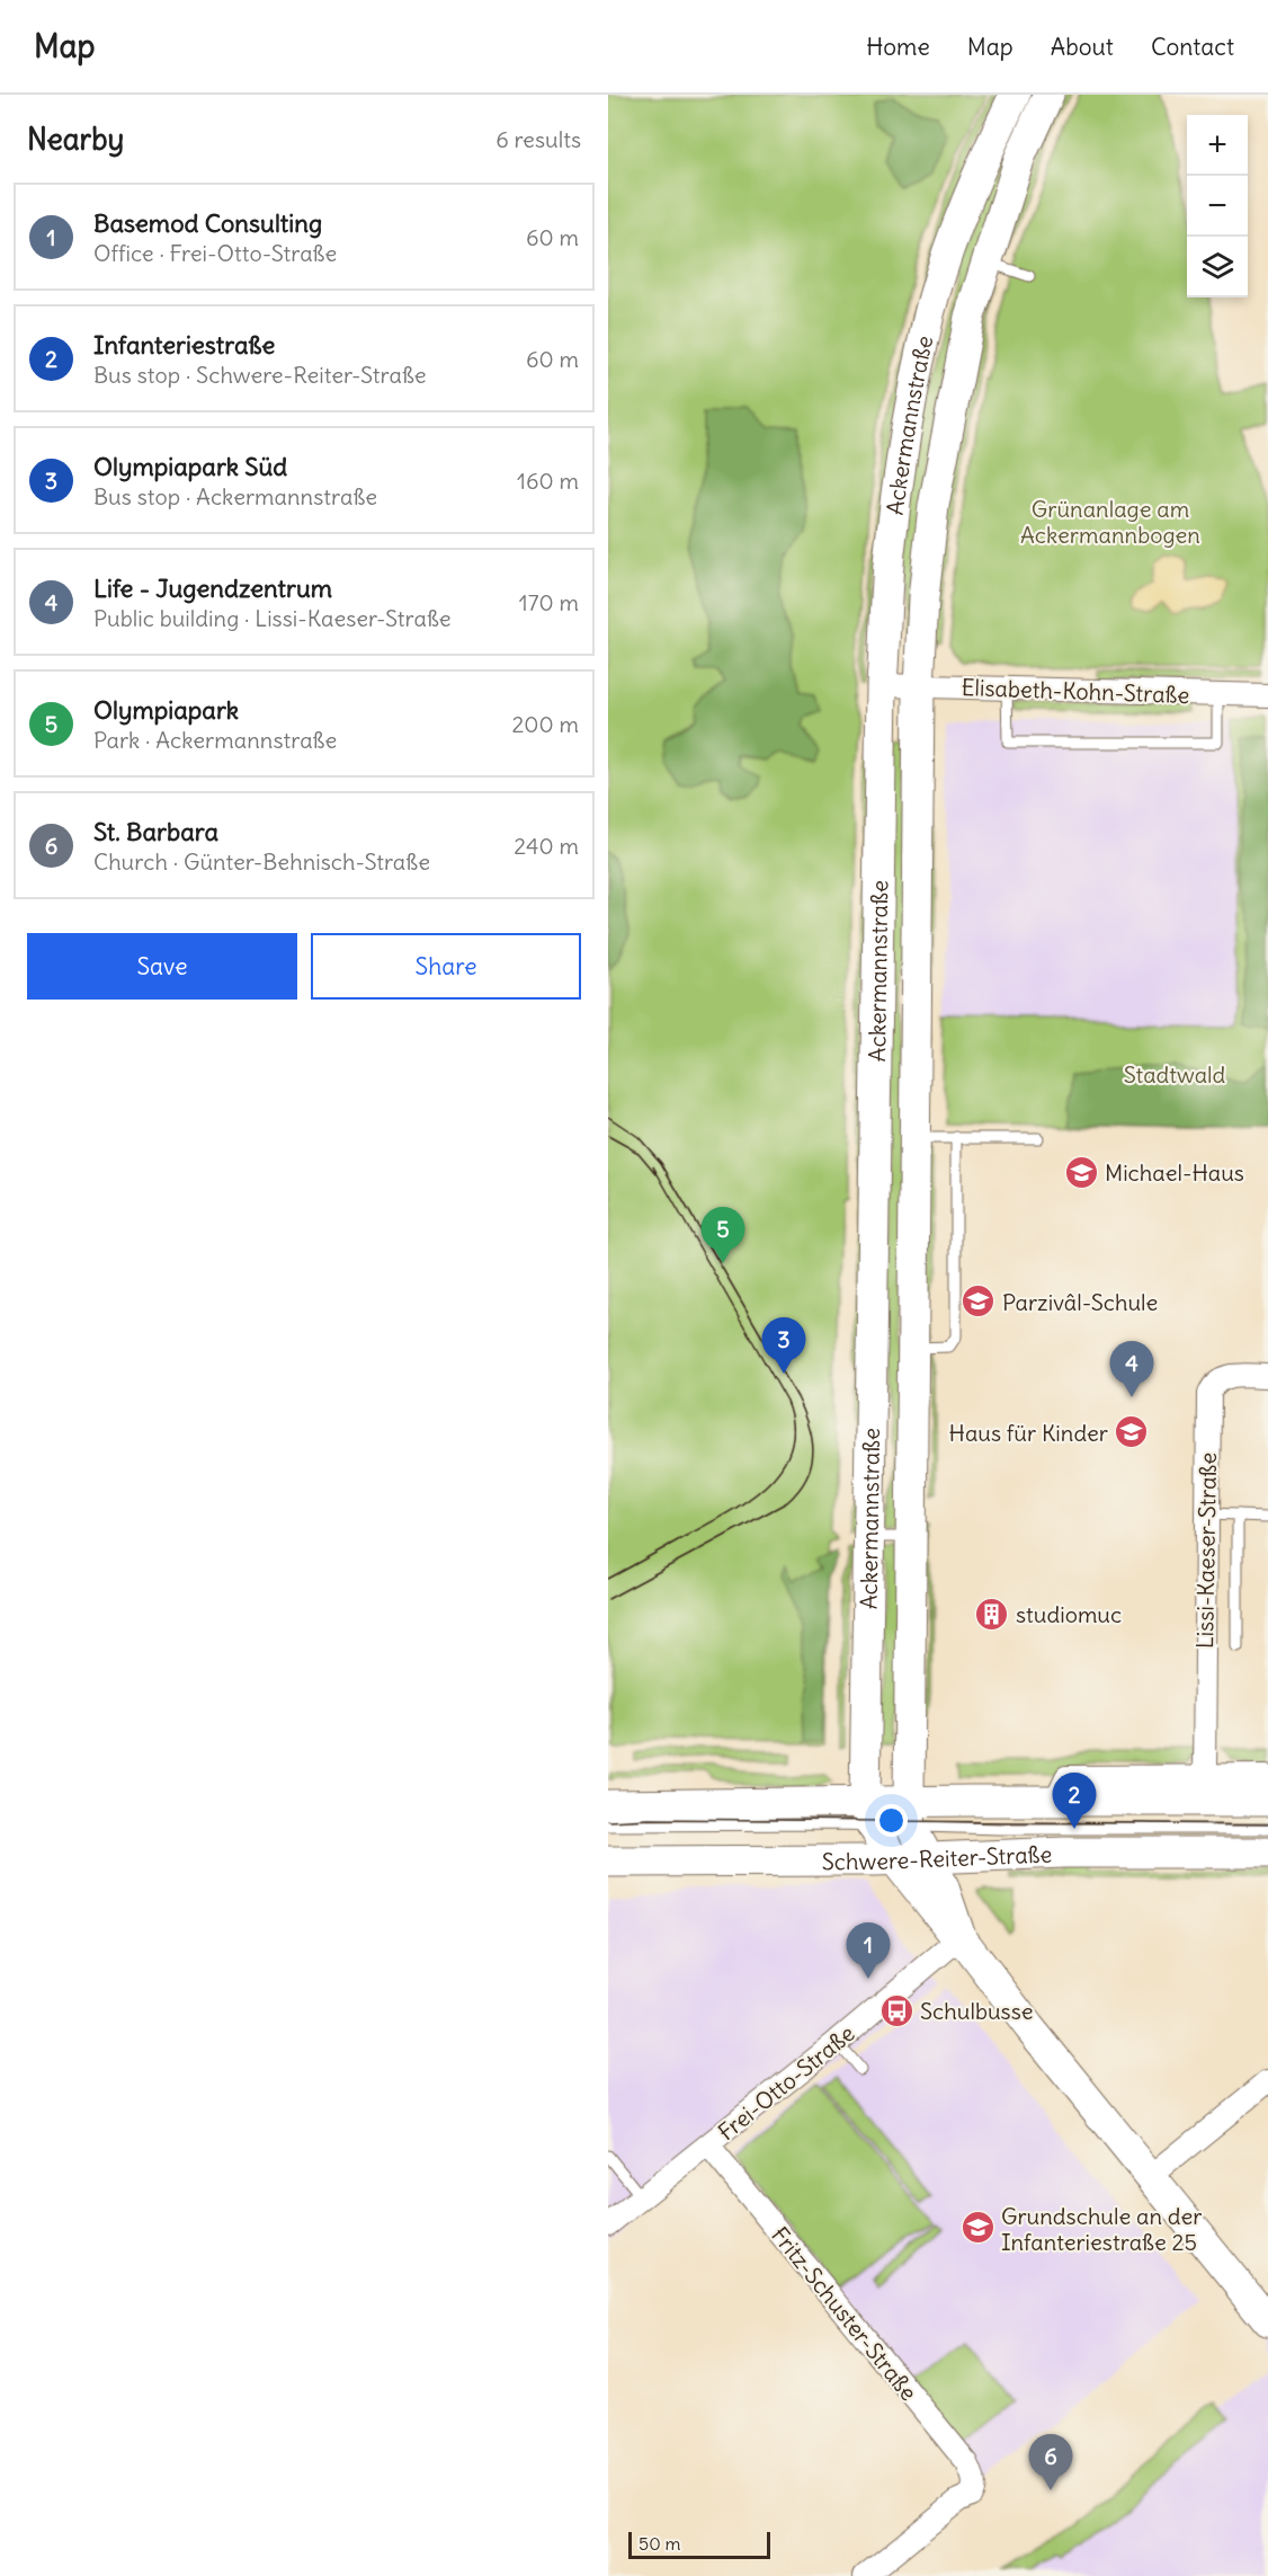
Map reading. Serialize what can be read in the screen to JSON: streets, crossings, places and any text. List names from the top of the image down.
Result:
{
  "streets": {
    "main road": ["Ackermannstraße", "Schwere-Reiter-Straße"],
    "street": [
      "Elisabeth-Kohn-Straße",
      "Lissi-Kaeser-Straße",
      "Frei-Otto-Straße",
      "Fritz-Schuster-Straße"
    ]
  },
  "crossings": [
    ["Ackermannstraße", "Elisabeth-Kohn-Straße"],
    ["Frei-Otto-Straße", "Fritz-Schuster-Straße"]
  ],
  "parks": ["Grünanlage am Ackermannbogen", "Stadtwald"],
  "places": {
    "school or university": [
      "Michael-Haus",
      "Parzivâl-Schule",
      "Haus für Kinder",
      "Grundschule an der Infanteriestraße 25"
    ],
    "building": ["studiomuc"],
    "bus stop": ["Schulbusse"]
  },
  "scale_bar": "50 m",
  "page": {
    "header": "Map",
    "nav": [
      "Home",
      "Map",
      "About",
      "Contact"
    ],
    "heading": ["Nearby", "6 results"],
    "map_buttons": ["+", "−"],
    "list": [
      {
        "mark": "1",
        "name": "Basemod Consulting",
        "note": "Office · Frei-Otto-Straße",
        "value": "60 m"
      },
      {
        "mark": "2",
        "name": "Infanteriestraße",
        "note": "Bus stop · Schwere-Reiter-Straße",
        "value": "60 m"
      },
      {
        "mark": "3",
        "name": "Olympiapark Süd",
        "note": "Bus stop · Ackermannstraße",
        "value": "160 m"
      },
      {
        "mark": "4",
        "name": "Life - Jugendzentrum",
        "note": "Public building · Lissi-Kaeser-Straße",
        "value": "170 m"
      },
      {
        "mark": "5",
        "name": "Olympiapark",
        "note": "Park · Ackermannstraße",
        "value": "200 m"
      },
      {
        "mark": "6",
        "name": "St. Barbara",
        "note": "Church · Günter-Behnisch-Straße",
        "value": "240 m"
      }
    ],
    "buttons": ["Save", "Share"],
    "pins": [
      "5",
      "3",
      "4",
      "2",
      "1",
      "6"
    ],
    "scale": "50 m"
  }
}
